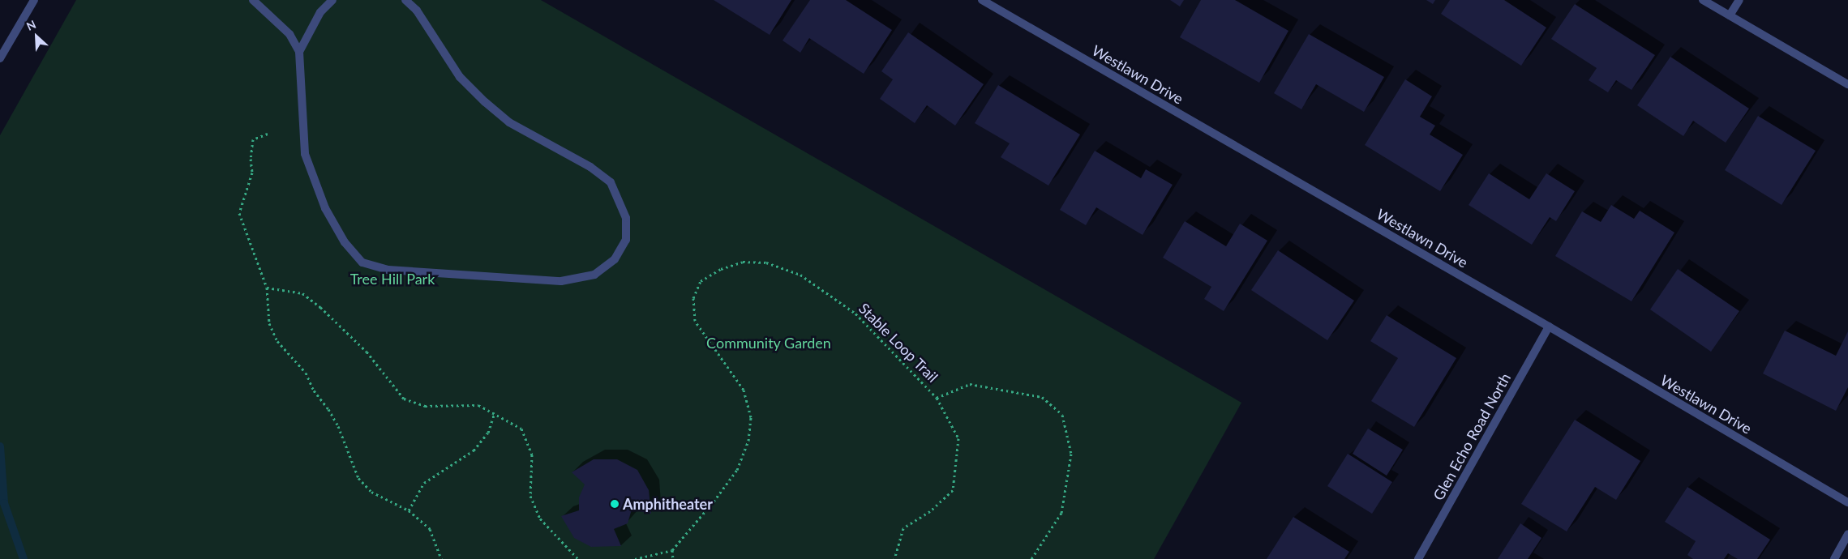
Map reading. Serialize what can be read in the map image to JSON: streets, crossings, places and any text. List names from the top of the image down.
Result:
{
  "streets": {
    "street": ["Westlawn Drive", "Glen Echo Road North"],
    "path": ["Stable Loop Trail"]
  },
  "crossings": [
    ["Westlawn Drive", "Glen Echo Road North"]
  ],
  "parks": ["Tree Hill Park", "Community Garden"],
  "places": ["Amphitheater"],
  "north": "top left"
}
